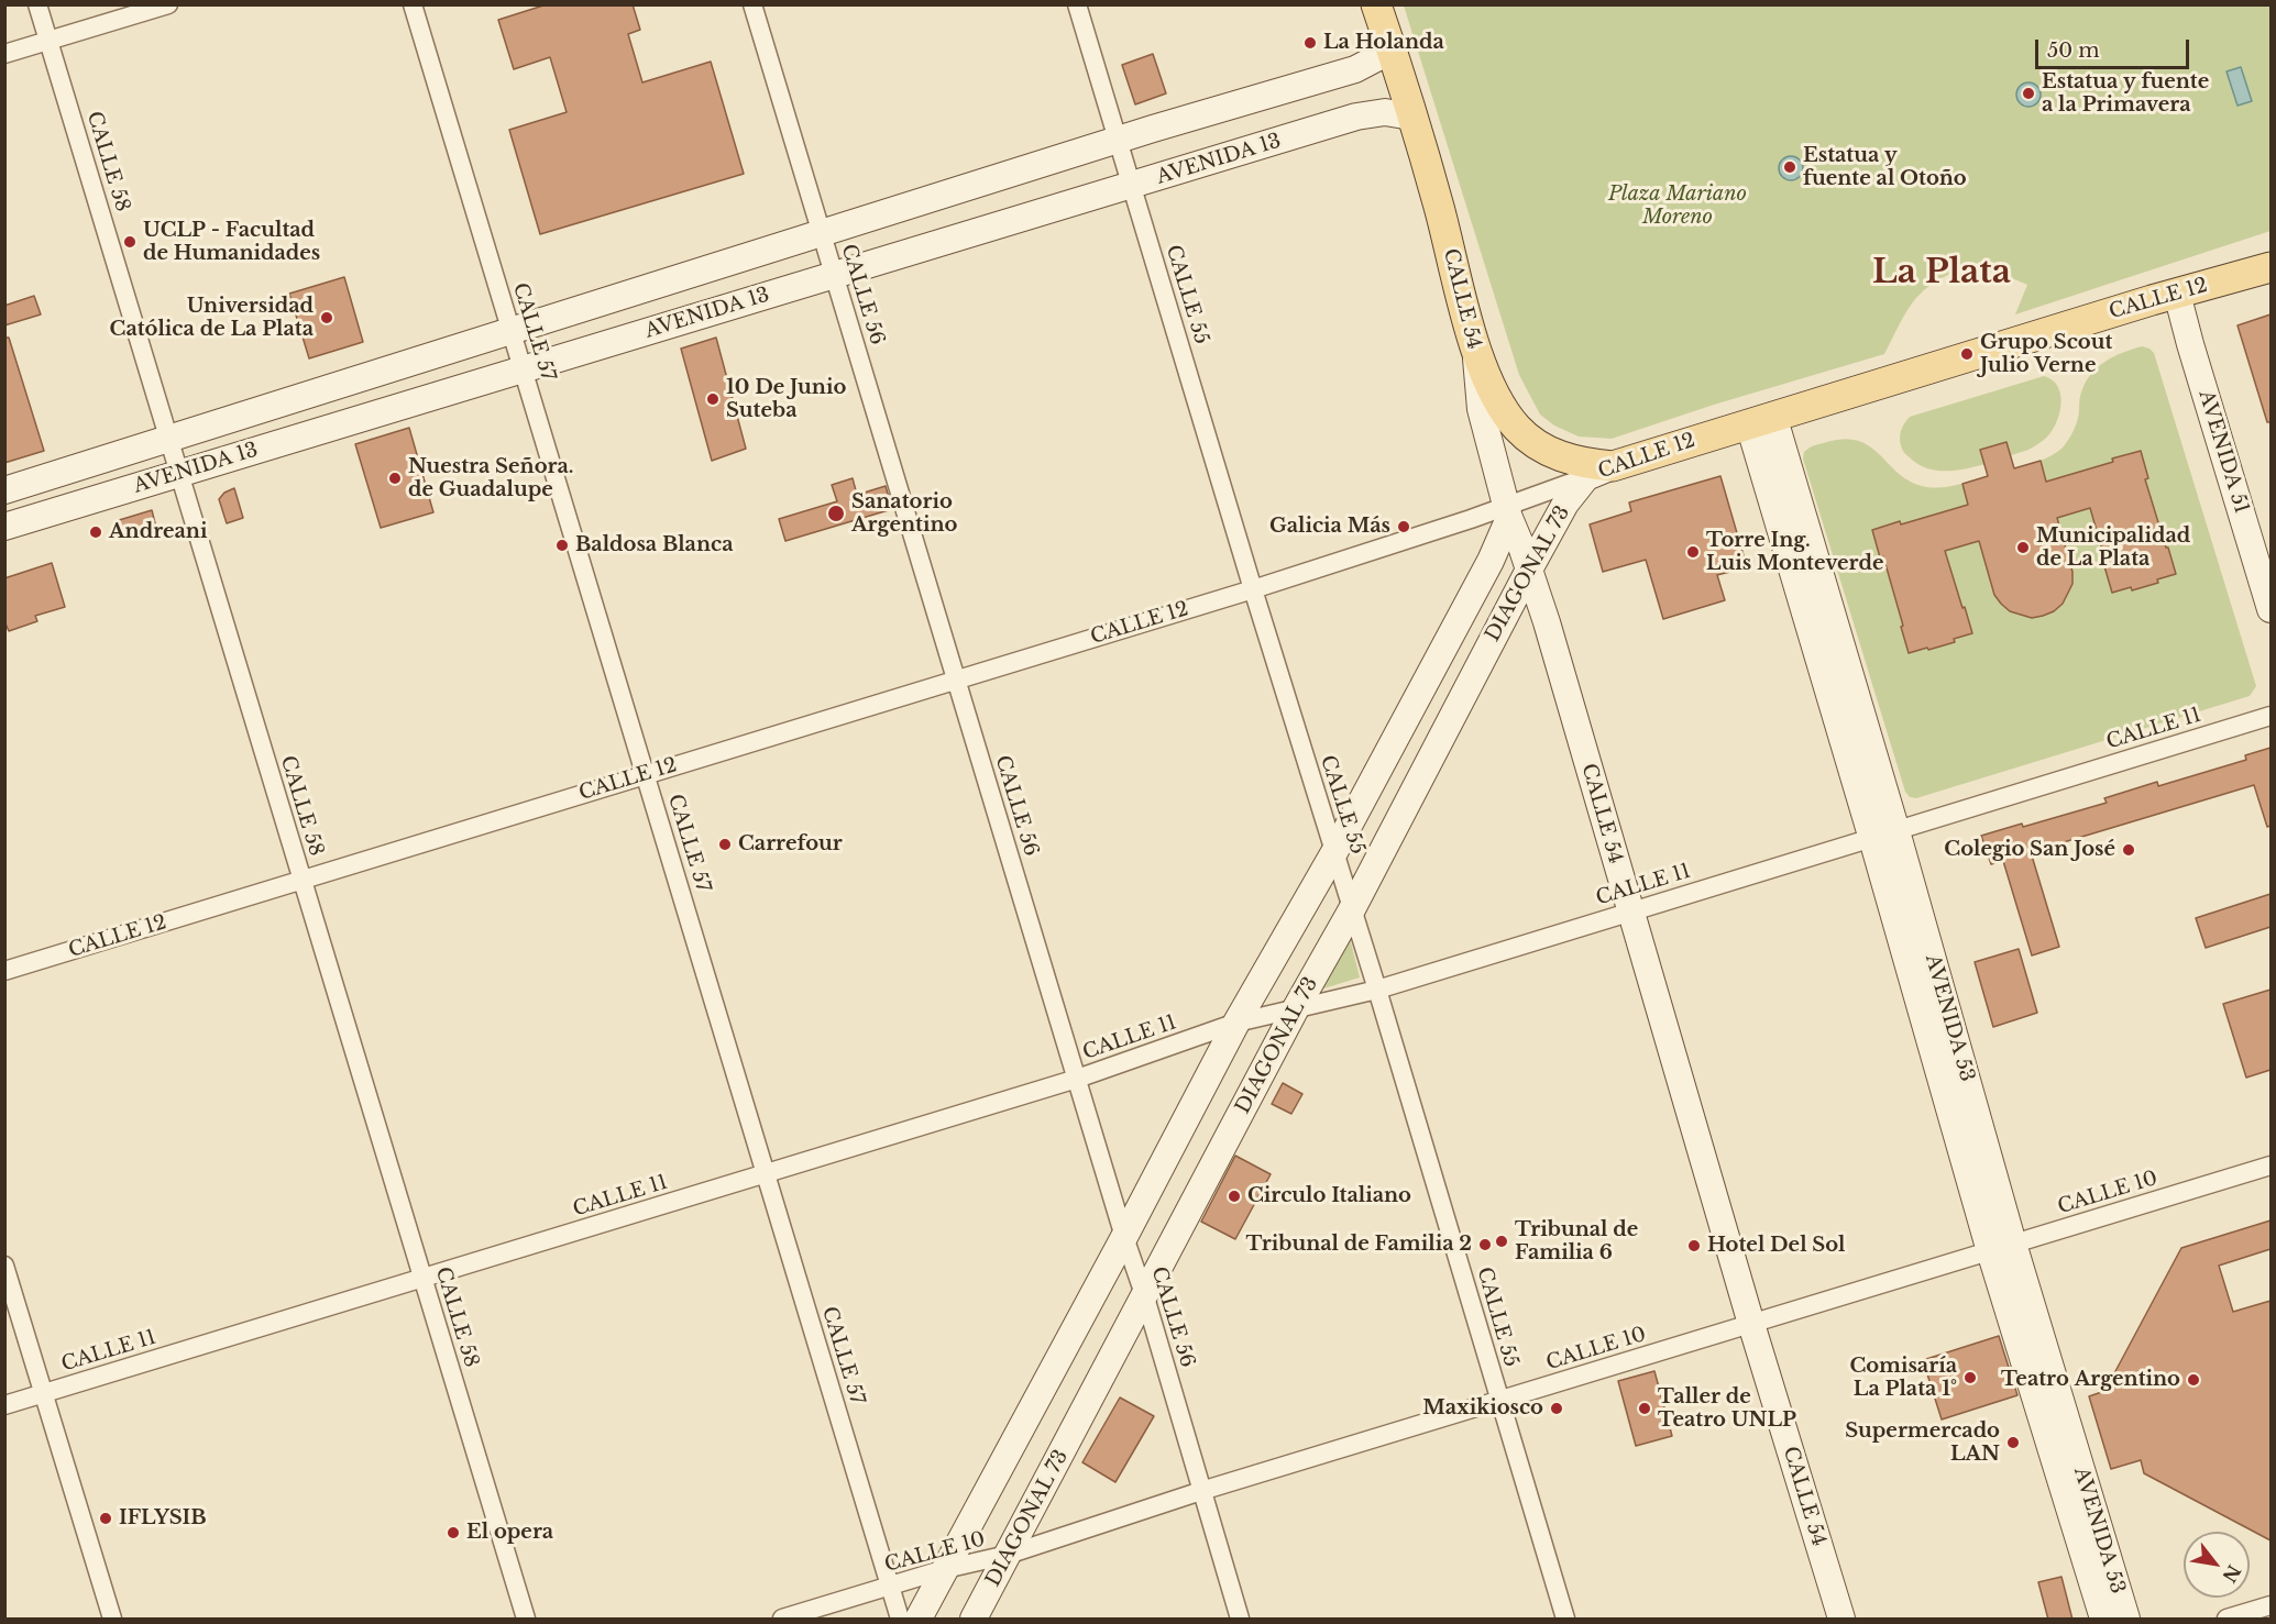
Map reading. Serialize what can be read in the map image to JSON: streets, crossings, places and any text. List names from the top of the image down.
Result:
{
  "streets": {
    "main road": [
      "AVENIDA 13",
      "CALLE 54",
      "CALLE 12",
      "AVENIDA 51",
      "DIAGONAL 73",
      "AVENIDA 53"
    ],
    "street": [
      "CALLE 58",
      "CALLE 56",
      "CALLE 55",
      "CALLE 57",
      "CALLE 11",
      "CALLE 10"
    ]
  },
  "crossings": [
    ["AVENIDA 13", "CALLE 58"],
    ["AVENIDA 13", "CALLE 56"],
    ["AVENIDA 13", "CALLE 55"],
    ["AVENIDA 13", "CALLE 54"],
    ["AVENIDA 13", "CALLE 57"],
    ["CALLE 58", "CALLE 12"],
    ["CALLE 58", "CALLE 11"],
    ["CALLE 56", "CALLE 12"],
    ["CALLE 56", "DIAGONAL 73"],
    ["CALLE 56", "CALLE 11"],
    ["CALLE 56", "CALLE 10"],
    ["CALLE 55", "CALLE 12"],
    ["CALLE 55", "DIAGONAL 73"],
    ["CALLE 55", "CALLE 11"],
    ["CALLE 55", "CALLE 10"],
    ["CALLE 54", "CALLE 12"],
    ["CALLE 54", "DIAGONAL 73"],
    ["CALLE 54", "CALLE 11"],
    ["CALLE 54", "CALLE 10"],
    ["CALLE 12", "CALLE 57"],
    ["CALLE 12", "AVENIDA 51"],
    ["CALLE 12", "DIAGONAL 73"],
    ["CALLE 12", "AVENIDA 53"],
    ["CALLE 57", "CALLE 11"],
    ["CALLE 57", "CALLE 10"],
    ["DIAGONAL 73", "CALLE 11"],
    ["DIAGONAL 73", "CALLE 10"],
    ["CALLE 11", "AVENIDA 53"],
    ["AVENIDA 53", "CALLE 10"]
  ],
  "districts": ["La Plata"],
  "parks": ["Plaza Mariano Moreno"],
  "places": [
    "La Holanda",
    "Estatua y fuente a la Primavera",
    "Estatua y fuente al Otoño",
    "UCLP - Facultad de Humanidades",
    "Universidad Católica de La Plata",
    "Grupo Scout Julio Verne",
    "10 De Junio Suteba",
    "Nuestra Señora. de Guadalupe",
    "Sanatorio Argentino",
    "Galicia Más",
    "Andreani",
    "Baldosa Blanca",
    "Municipalidad de La Plata",
    "Torre Ing. Luis Monteverde",
    "Carrefour",
    "Colegio San José",
    "Circulo Italiano",
    "Tribunal de Familia 6",
    "Tribunal de Familia 2",
    "Hotel Del Sol",
    "Comisaría La Plata 1°",
    "Teatro Argentino",
    "Maxikiosco",
    "Taller de Teatro UNLP",
    "Supermercado LAN",
    "IFLYSIB",
    "El opera"
  ],
  "scale_bar": "50 m",
  "north": "bottom right"
}
